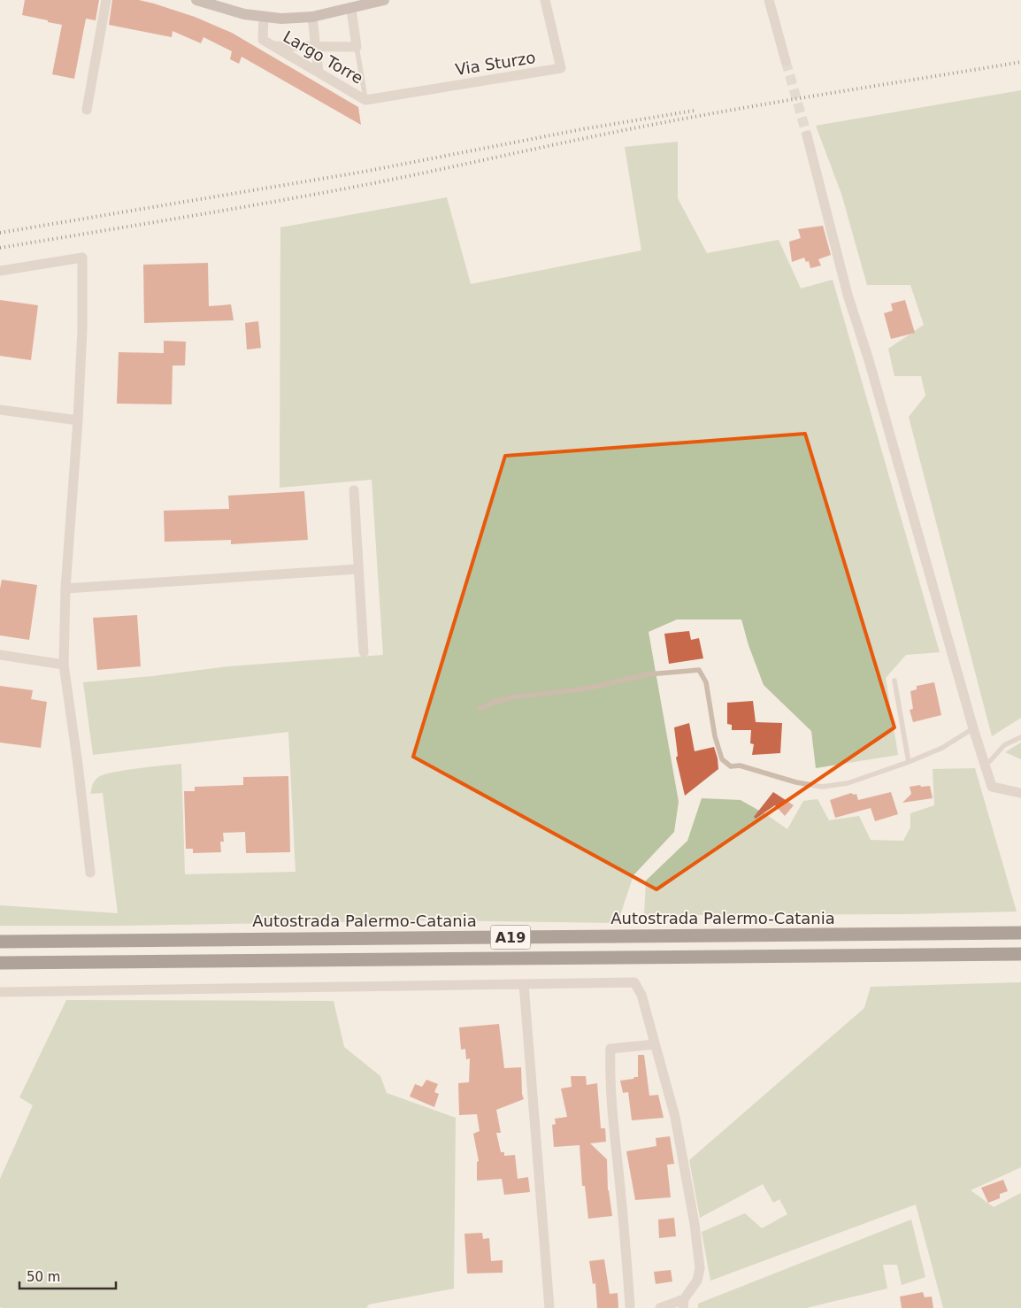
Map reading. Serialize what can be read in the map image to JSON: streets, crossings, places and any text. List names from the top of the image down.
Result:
{
  "streets": {
    "highway": ["Autostrada Palermo-Catania", "A19"],
    "street": ["Largo Torre", "Via Sturzo"]
  },
  "crossings": [
    ["Largo Torre", "Via Sturzo"]
  ],
  "scale_bar": "50 m"
}
